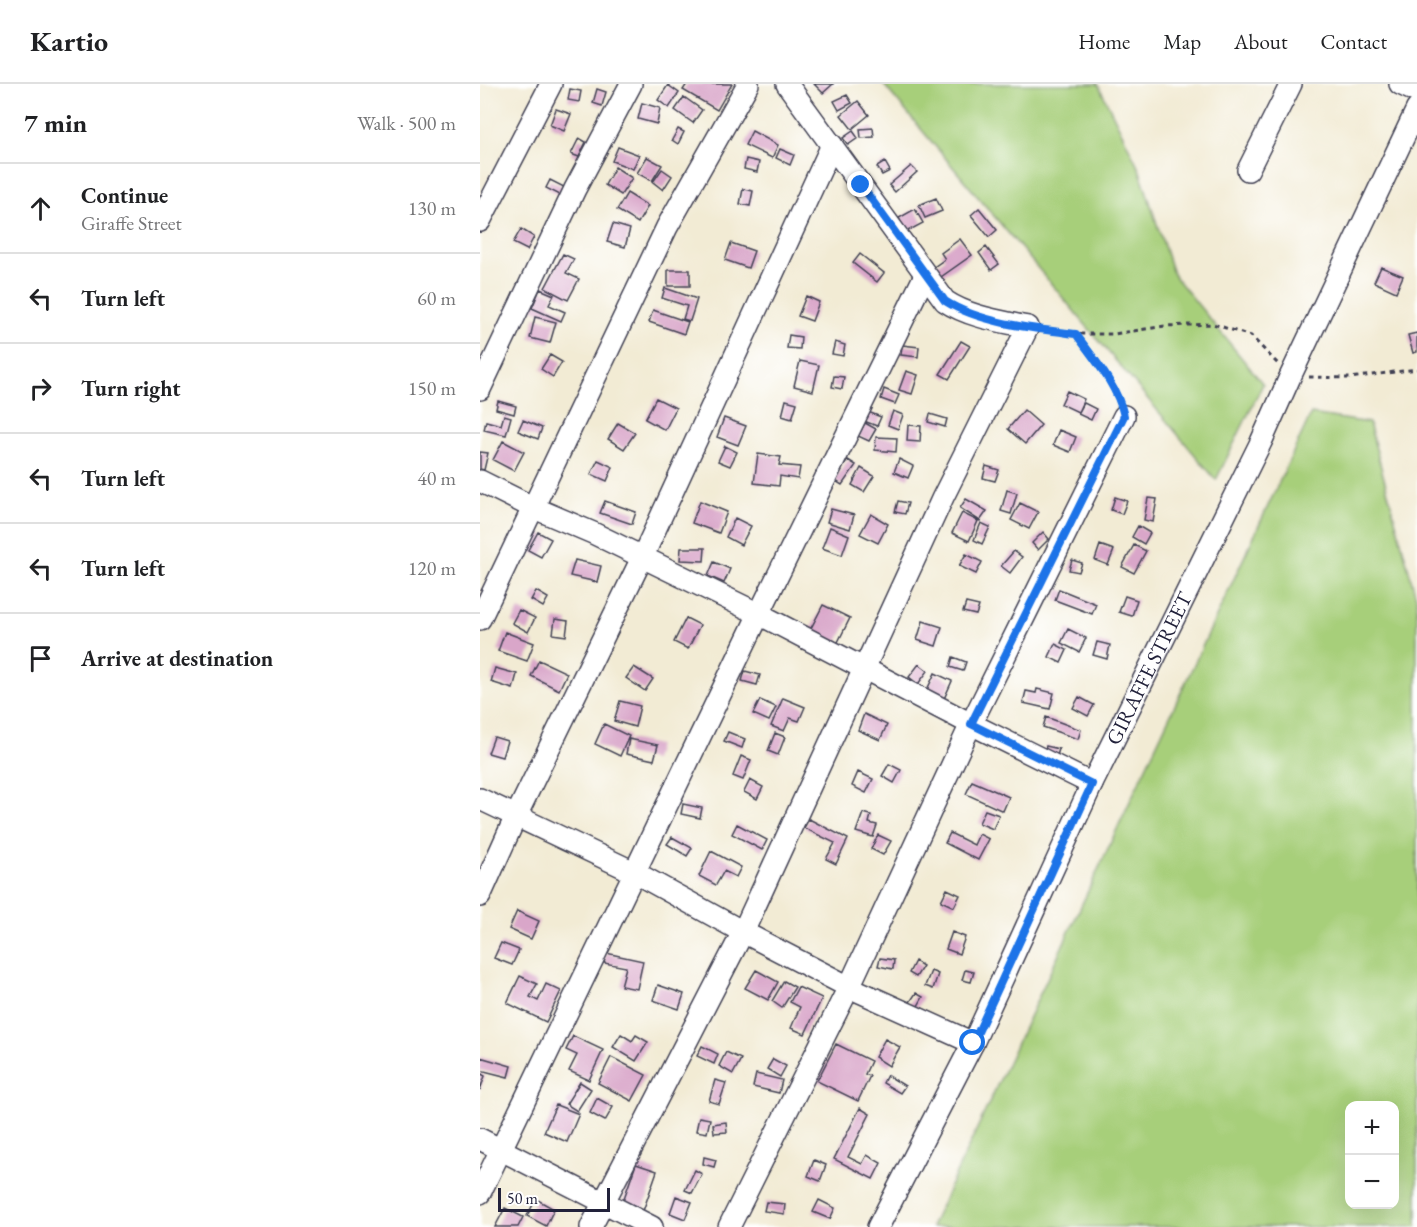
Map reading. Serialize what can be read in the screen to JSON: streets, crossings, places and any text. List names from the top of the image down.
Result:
{
  "streets": {
    "street": ["GIRAFFE STREET"]
  },
  "scale_bar": "50 m",
  "page": {
    "header": "Kartio",
    "nav": [
      "Home",
      "Map",
      "About",
      "Contact"
    ],
    "heading": ["7 min", "Walk · 500 m"],
    "list": [
      ["Continue", "Giraffe Street", "130 m"],
      ["Turn left", "60 m"],
      ["Turn right", "150 m"],
      ["Turn left", "40 m"],
      ["Turn left", "120 m"],
      "Arrive at destination"
    ],
    "map_buttons": ["+", "−"],
    "scale": "50 m"
  }
}
